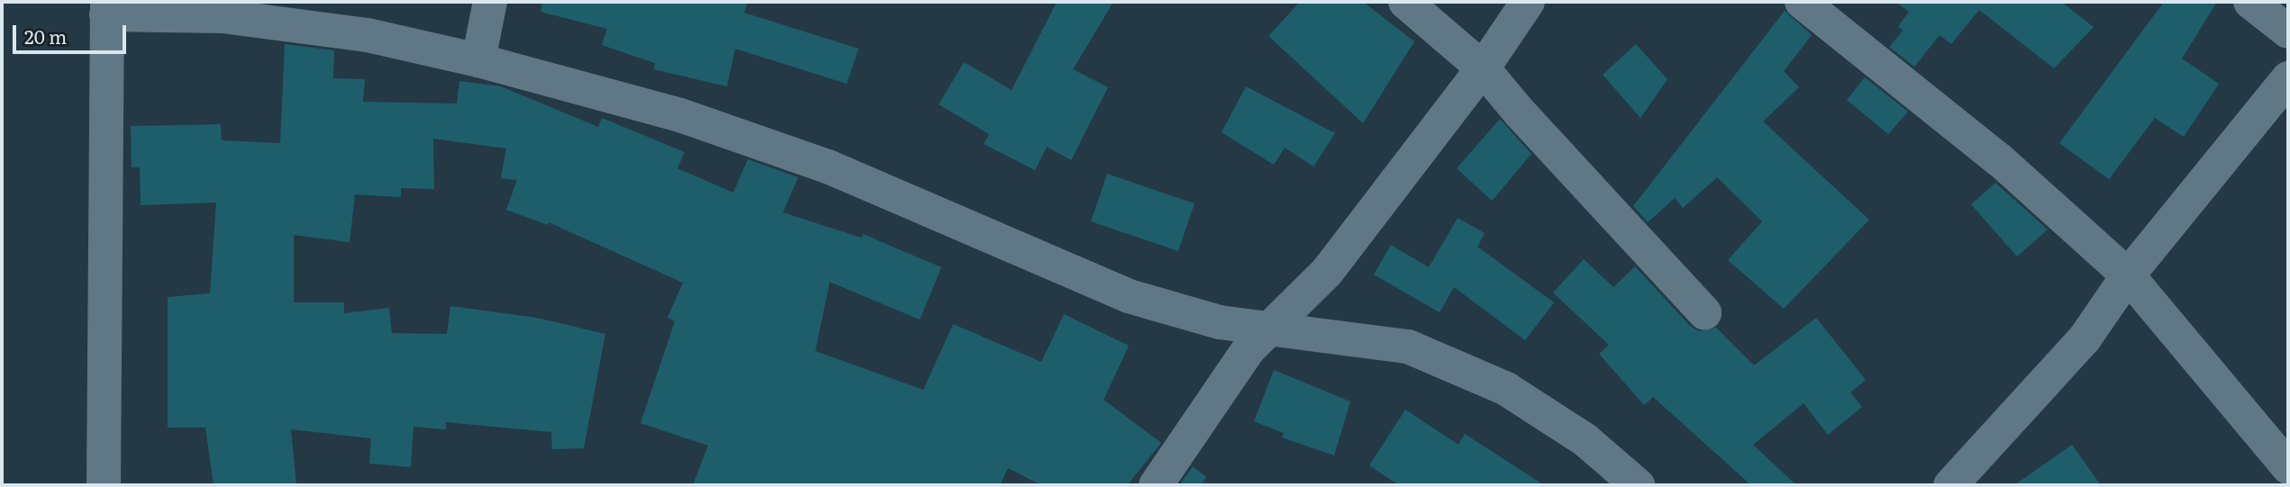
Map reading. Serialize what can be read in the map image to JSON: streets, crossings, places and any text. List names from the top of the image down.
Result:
{
  "scale_bar": "20 m"
}
